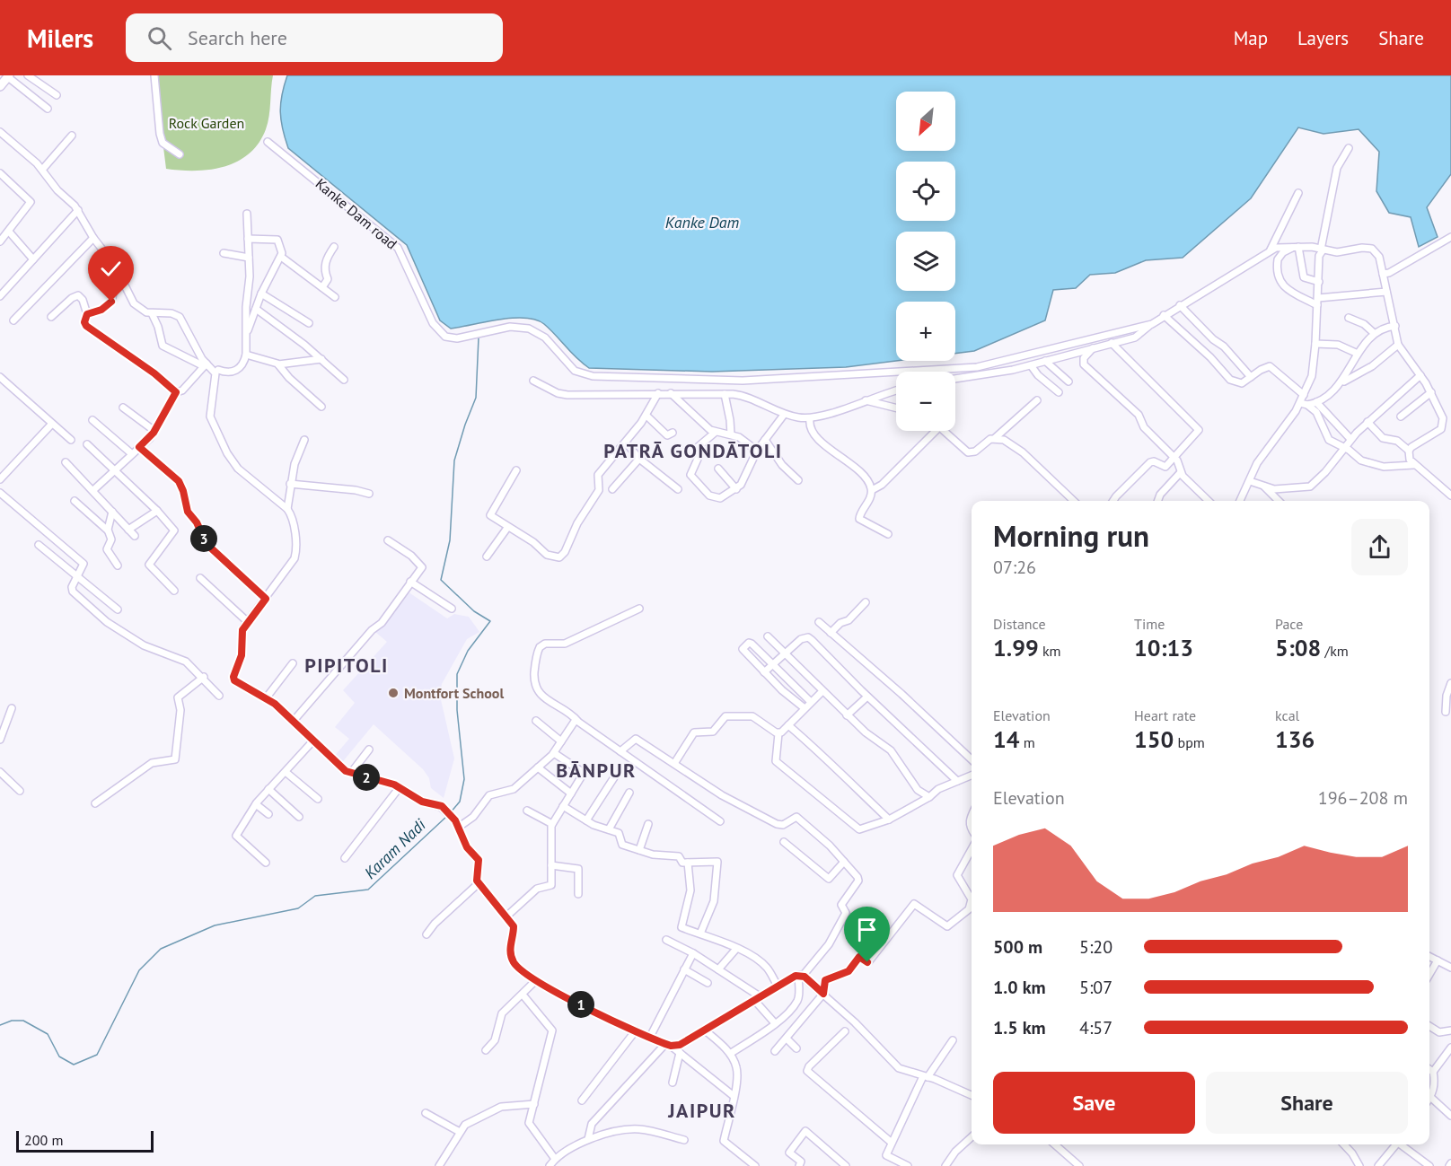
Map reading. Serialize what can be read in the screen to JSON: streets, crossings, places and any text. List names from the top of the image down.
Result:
{
  "streets": {
    "street": ["Kanke Dam road"]
  },
  "districts": [
    "PATRĀ GONDĀTOLI",
    "PIPITOLI",
    "BĀNPUR",
    "JAIPUR"
  ],
  "water": ["Kanke Dam", "Karam Nadi"],
  "parks": ["Rock Garden"],
  "places": ["Montfort School"],
  "scale_bar": "200 m",
  "north": "bottom left",
  "page": {
    "header": "Milers",
    "search": "Search here",
    "nav": ["Map", "Layers", "Share"],
    "map_buttons": ["+", "−"],
    "heading": ["Morning run", "07:26"],
    "pins": ["3", "2", "1"],
    "stats": [
      ["Distance", "1.99 km"],
      ["Time", "10:13"],
      ["Pace", "5:08 /km"],
      ["Elevation", "14 m"],
      ["Heart rate", "150 bpm"],
      ["kcal", "136"]
    ],
    "chart": ["Elevation", "196–208 m"],
    "list": [
      {
        "name": "500 m",
        "note": "5:20"
      },
      {
        "name": "1.0 km",
        "note": "5:07"
      },
      {
        "name": "1.5 km",
        "note": "4:57"
      }
    ],
    "buttons": ["Save", "Share"],
    "scale": "200 m"
  }
}
